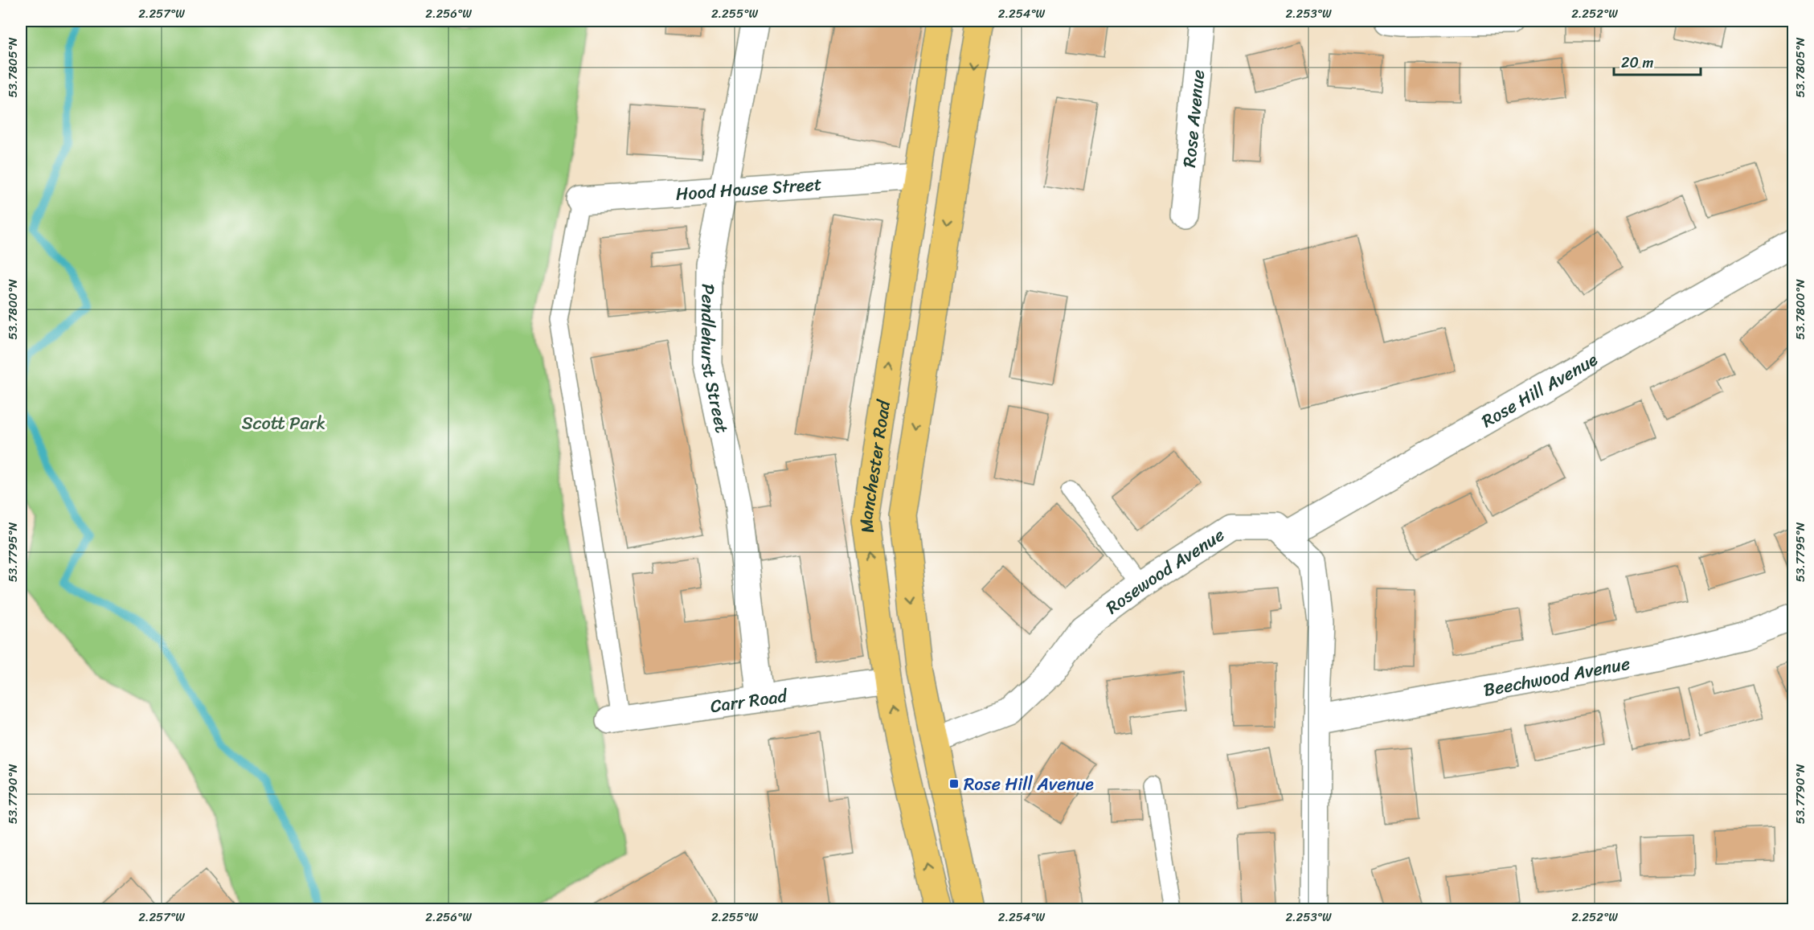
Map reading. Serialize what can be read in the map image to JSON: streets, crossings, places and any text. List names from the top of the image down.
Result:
{
  "streets": {
    "main road": ["Manchester Road"],
    "street": [
      "Rose Avenue",
      "Hood House Street",
      "Pendlehurst Street",
      "Rose Hill Avenue",
      "Rosewood Avenue",
      "Beechwood Avenue",
      "Carr Road"
    ]
  },
  "crossings": [
    ["Hood House Street", "Pendlehurst Street"],
    ["Hood House Street", "Manchester Road"],
    ["Pendlehurst Street", "Carr Road"],
    ["Rose Hill Avenue", "Rosewood Avenue"],
    ["Manchester Road", "Rosewood Avenue"],
    ["Manchester Road", "Carr Road"],
    ["Rosewood Avenue", "Beechwood Avenue"]
  ],
  "parks": ["Scott Park"],
  "places": {
    "transit": ["Rose Hill Avenue"]
  },
  "scale_bar": "20 m",
  "coordinates": [
    "2.257°W",
    "2.256°W",
    "2.255°W",
    "2.254°W",
    "2.253°W",
    "2.252°W",
    "53.7805°N",
    "53.7800°N",
    "53.7795°N",
    "53.7790°N"
  ]
}
